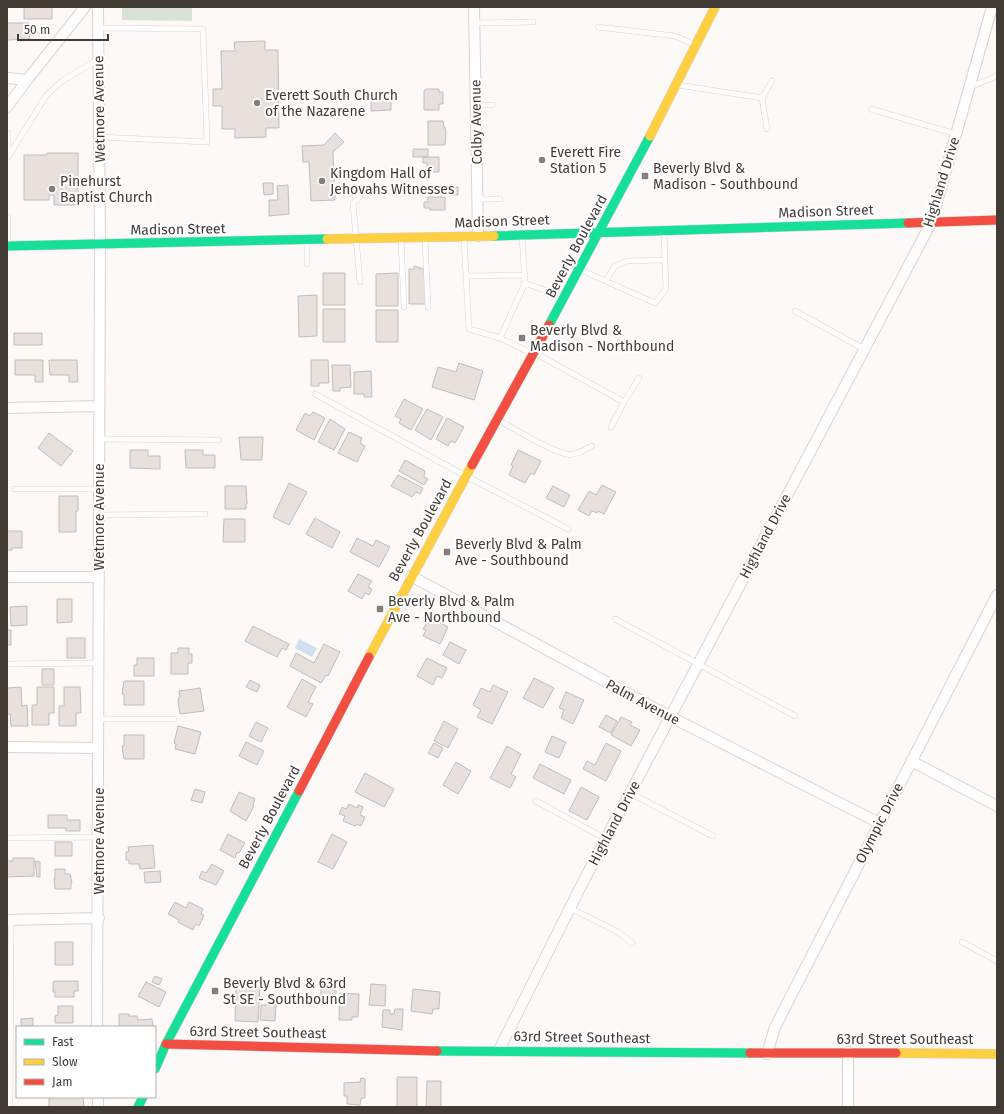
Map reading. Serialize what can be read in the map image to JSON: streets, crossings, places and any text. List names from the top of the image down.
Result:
{
  "streets": {
    "street": [
      "Wetmore Avenue",
      "Colby Avenue",
      "Highland Drive",
      "Madison Street",
      "Beverly Boulevard",
      "Palm Avenue",
      "Olympic Drive",
      "63rd Street Southeast"
    ]
  },
  "crossings": [
    ["Wetmore Avenue", "Madison Street"],
    ["Colby Avenue", "Madison Street"],
    ["Highland Drive", "Madison Street"],
    ["Highland Drive", "Palm Avenue"],
    ["Highland Drive", "63rd Street Southeast"],
    ["Madison Street", "Beverly Boulevard"],
    ["Beverly Boulevard", "Palm Avenue"],
    ["Beverly Boulevard", "63rd Street Southeast"],
    ["Palm Avenue", "Olympic Drive"],
    ["Olympic Drive", "63rd Street Southeast"]
  ],
  "places": {
    "other": [
      "Everett South Church of the Nazarene",
      "Everett Fire Station 5",
      "Kingdom Hall of Jehovahs Witnesses",
      "Pinehurst Baptist Church"
    ],
    "transit": [
      "Beverly Blvd & Madison - Southbound",
      "Beverly Blvd & Madison - Northbound",
      "Beverly Blvd & Palm Ave - Southbound",
      "Beverly Blvd & Palm Ave - Northbound",
      "Beverly Blvd & 63rd St SE - Southbound"
    ]
  },
  "legend": ["Fast", "Slow", "Jam"],
  "scale_bar": "50 m"
}
